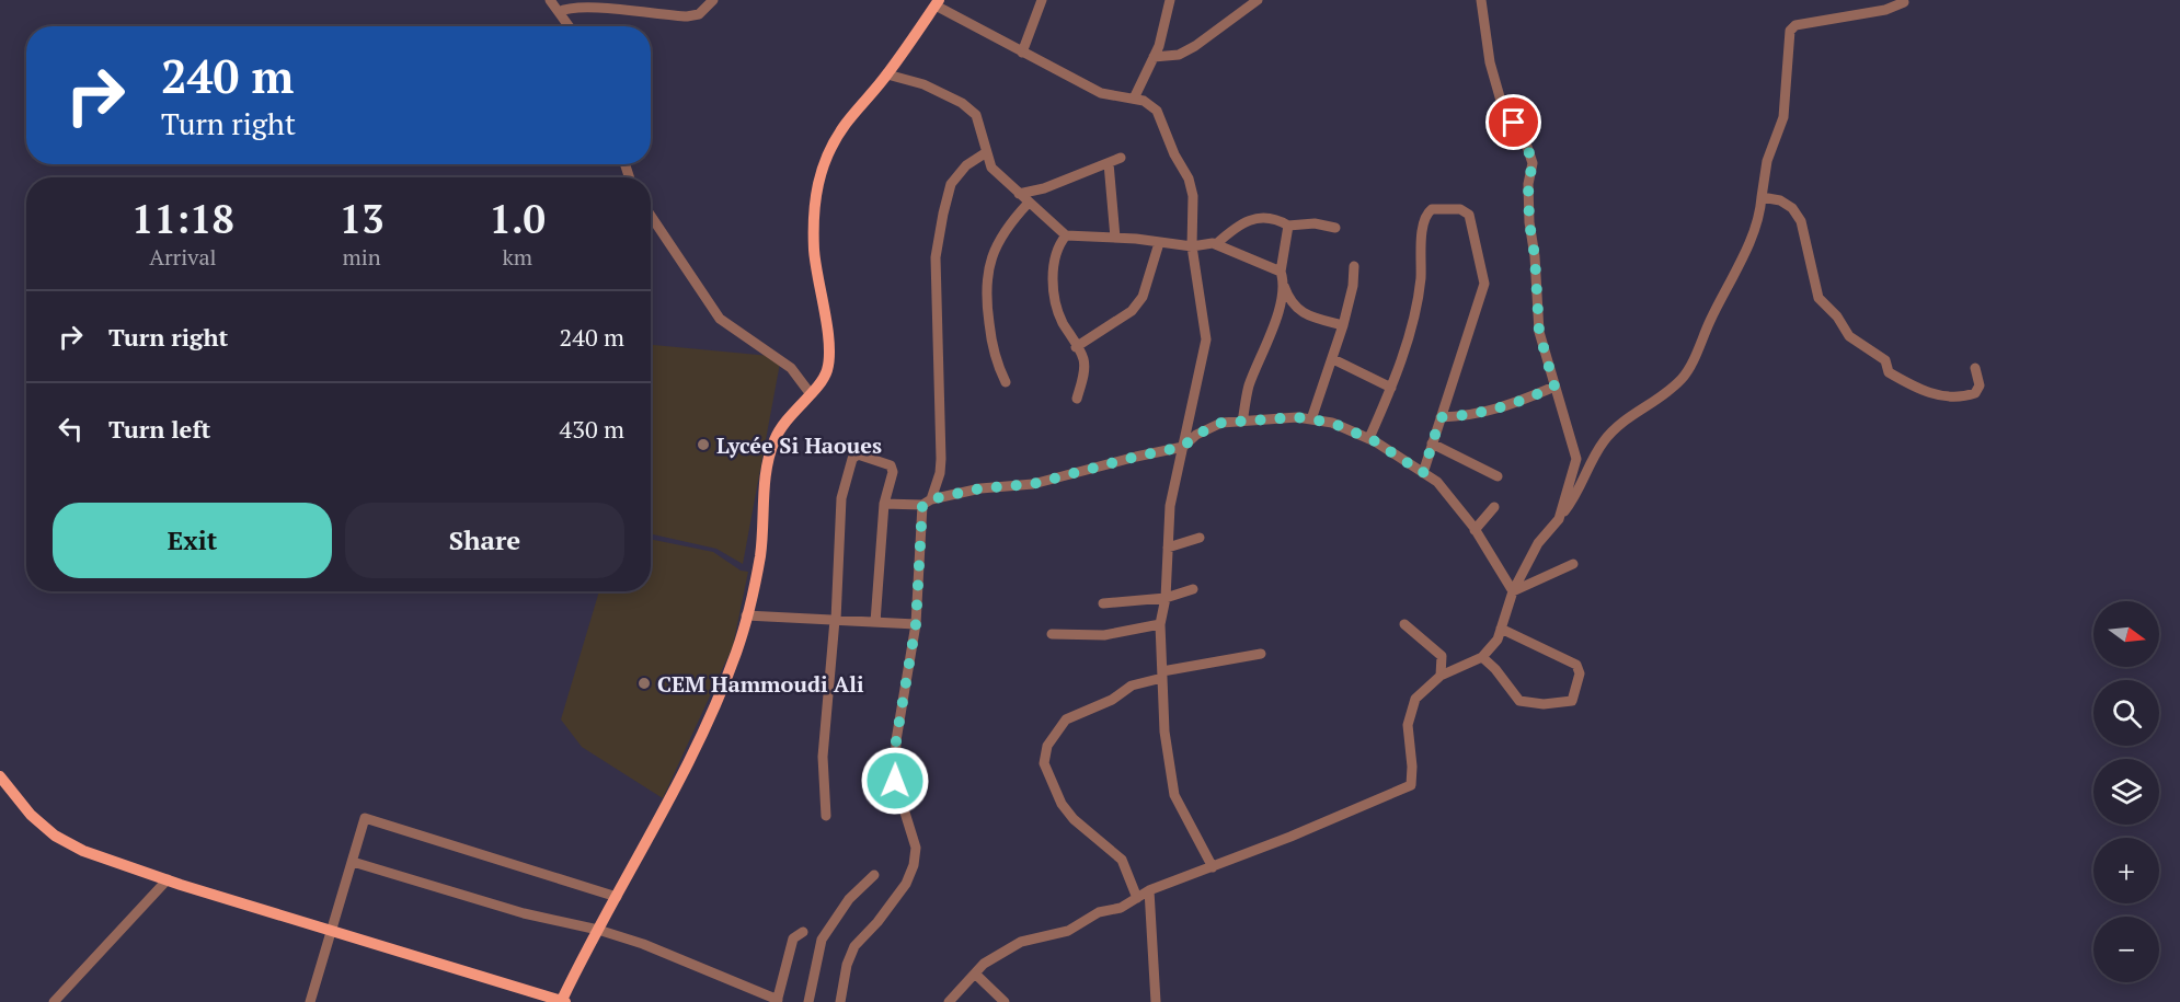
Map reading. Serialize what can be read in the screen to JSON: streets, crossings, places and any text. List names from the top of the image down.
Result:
{
  "places": ["Lycée Si Haoues", "CEM Hammoudi Ali"],
  "north": "right",
  "page": {
    "turn": ["240 m", "Turn right"],
    "eta": [
      "11:18",
      "Arrival",
      "13",
      "min",
      "1.0",
      "km"
    ],
    "list": [
      {
        "name": "Turn right",
        "value": "240 m"
      },
      {
        "name": "Turn left",
        "value": "430 m"
      }
    ],
    "buttons": ["Exit", "Share"],
    "map_buttons": ["+", "−"]
  }
}
